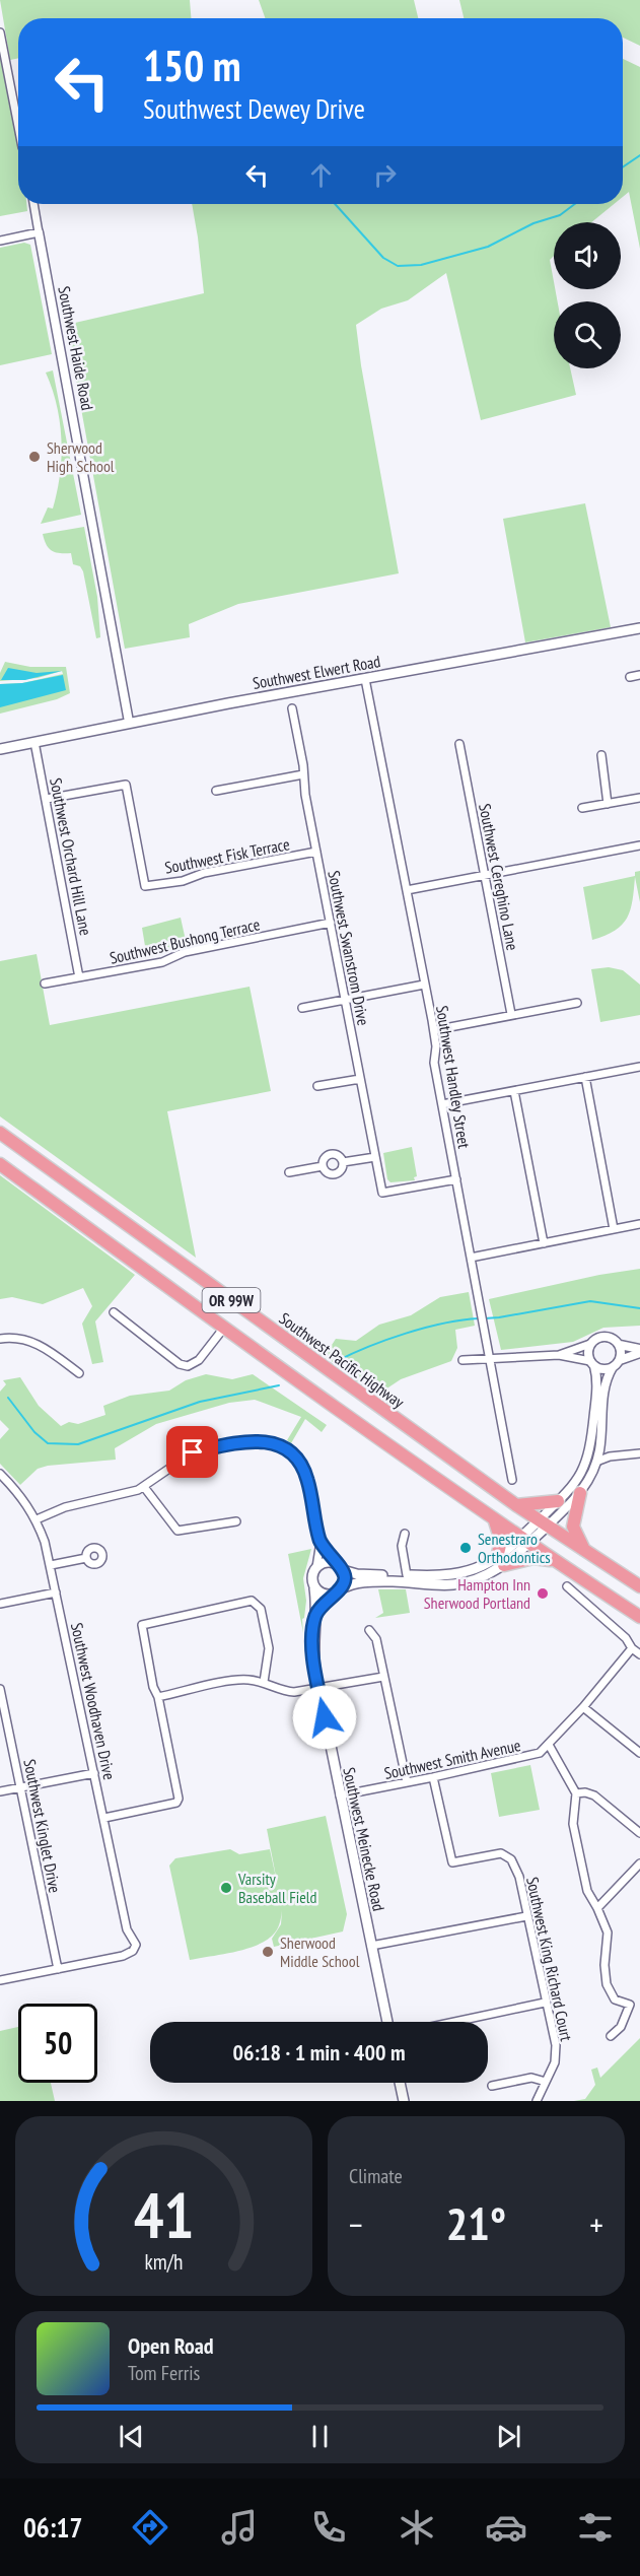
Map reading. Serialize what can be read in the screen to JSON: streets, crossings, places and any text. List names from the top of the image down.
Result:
{
  "streets": {
    "highway": ["OR 99W", "Southwest Pacific Highway"],
    "main road": ["Southwest Elwert Road", "Southwest Meinecke Road"],
    "street": [
      "Southwest Haide Road",
      "Southwest Fisk Terrace",
      "Southwest Orchard Hill Lane",
      "Southwest Cereghino Lane",
      "Southwest Bushong Terrace",
      "Southwest Swanstrom Drive",
      "Southwest Handley Street",
      "Southwest Woodhaven Drive",
      "Southwest Smith Avenue",
      "Southwest Kinglet Drive",
      "Southwest King Richard Court"
    ]
  },
  "crossings": [
    ["Southwest Haide Road", "Southwest Elwert Road"],
    ["Southwest Elwert Road", "Southwest Orchard Hill Lane"],
    ["Southwest Elwert Road", "Southwest Handley Street"],
    ["Southwest Fisk Terrace", "Southwest Orchard Hill Lane"],
    ["Southwest Fisk Terrace", "Southwest Swanstrom Drive"],
    ["Southwest Orchard Hill Lane", "Southwest Bushong Terrace"],
    ["Southwest Bushong Terrace", "Southwest Swanstrom Drive"],
    ["Southwest Swanstrom Drive", "Southwest Handley Street"],
    ["Southwest Woodhaven Drive", "Southwest Kinglet Drive"],
    ["Southwest Smith Avenue", "Southwest Meinecke Road"],
    ["Southwest Smith Avenue", "Southwest King Richard Court"]
  ],
  "places": [
    "Sherwood High School",
    "Senestraro Orthodontics",
    "Hampton Inn Sherwood Portland",
    "Varsity Baseball Field",
    "Sherwood Middle School"
  ],
  "page": {
    "turn": ["150 m", "Southwest Dewey Drive"],
    "limit": "50",
    "trip": "06:18 · 1 min · 400 m",
    "tile": "Climate",
    "heat": ["−", "21°", "+"],
    "song": ["Open Road", "Tom Ferris"],
    "tabs": "06:17",
    "gauge": ["41", "km/h"]
  }
}
